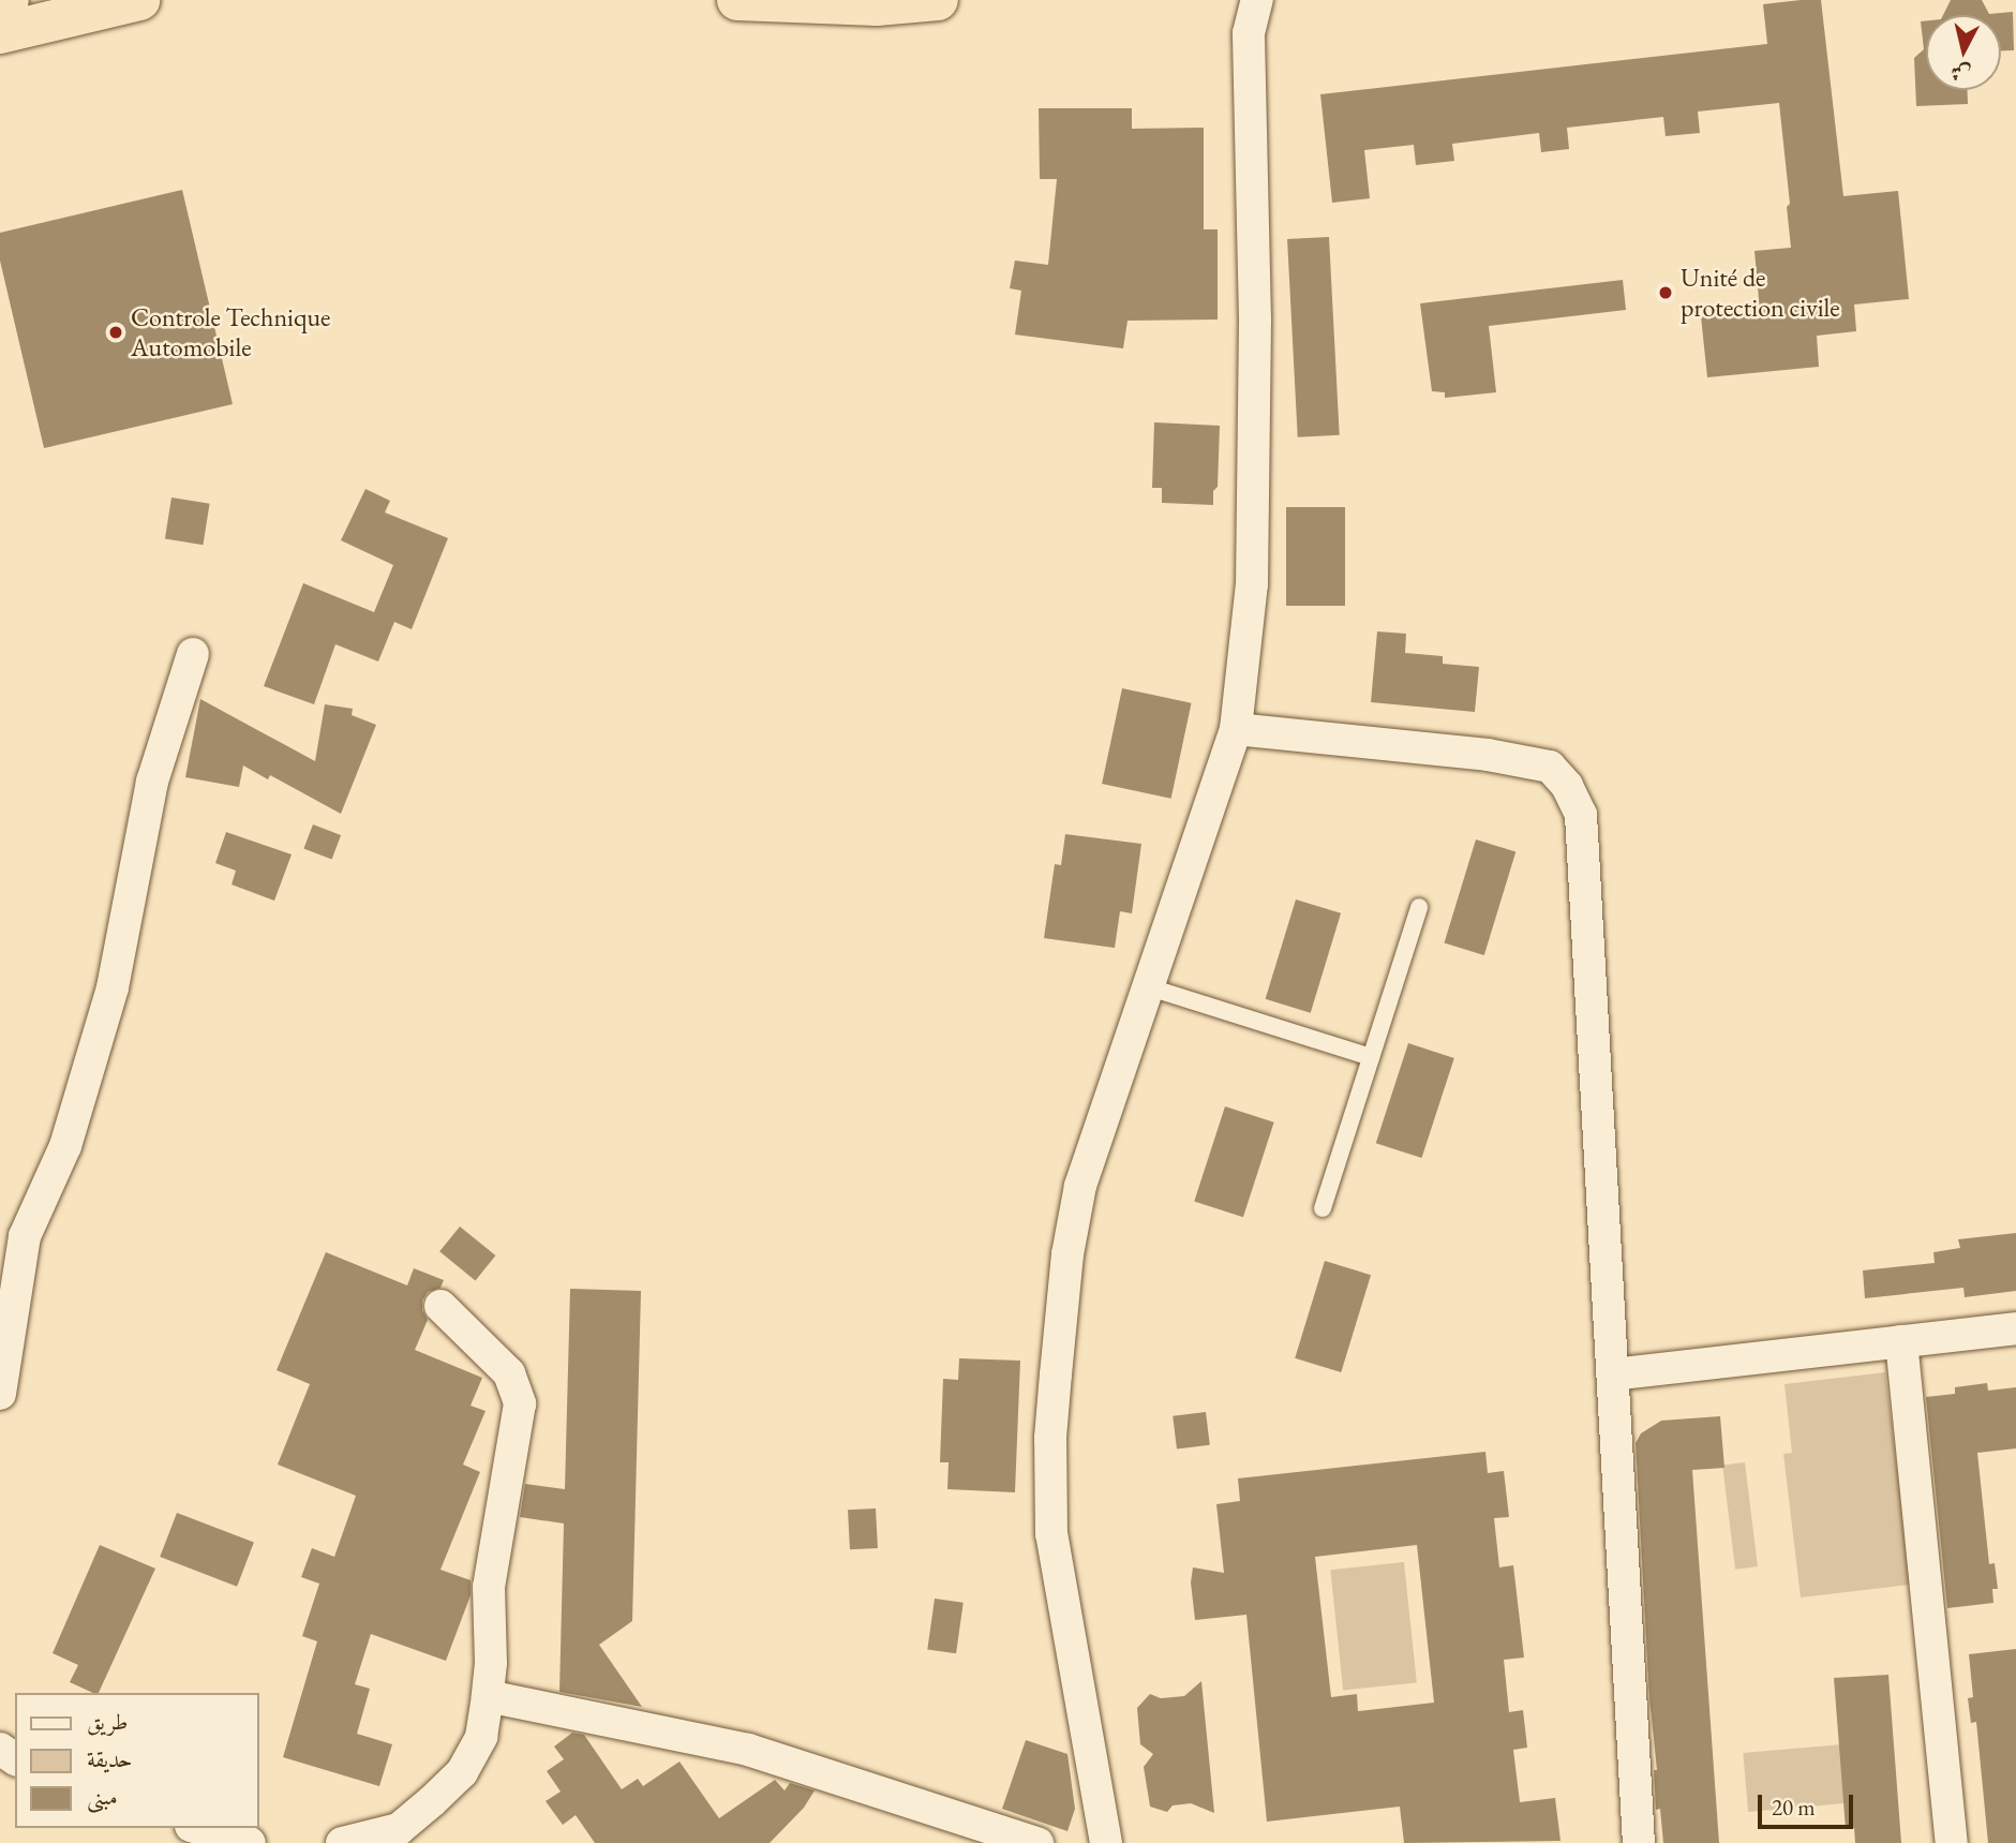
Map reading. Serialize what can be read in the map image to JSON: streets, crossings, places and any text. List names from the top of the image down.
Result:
{
  "places": ["Unité de protection civile", "Controle Technique Automobile"],
  "legend": ["طريق", "حديقة", "مبنى"],
  "scale_bar": "20 m",
  "north": "bottom"
}
